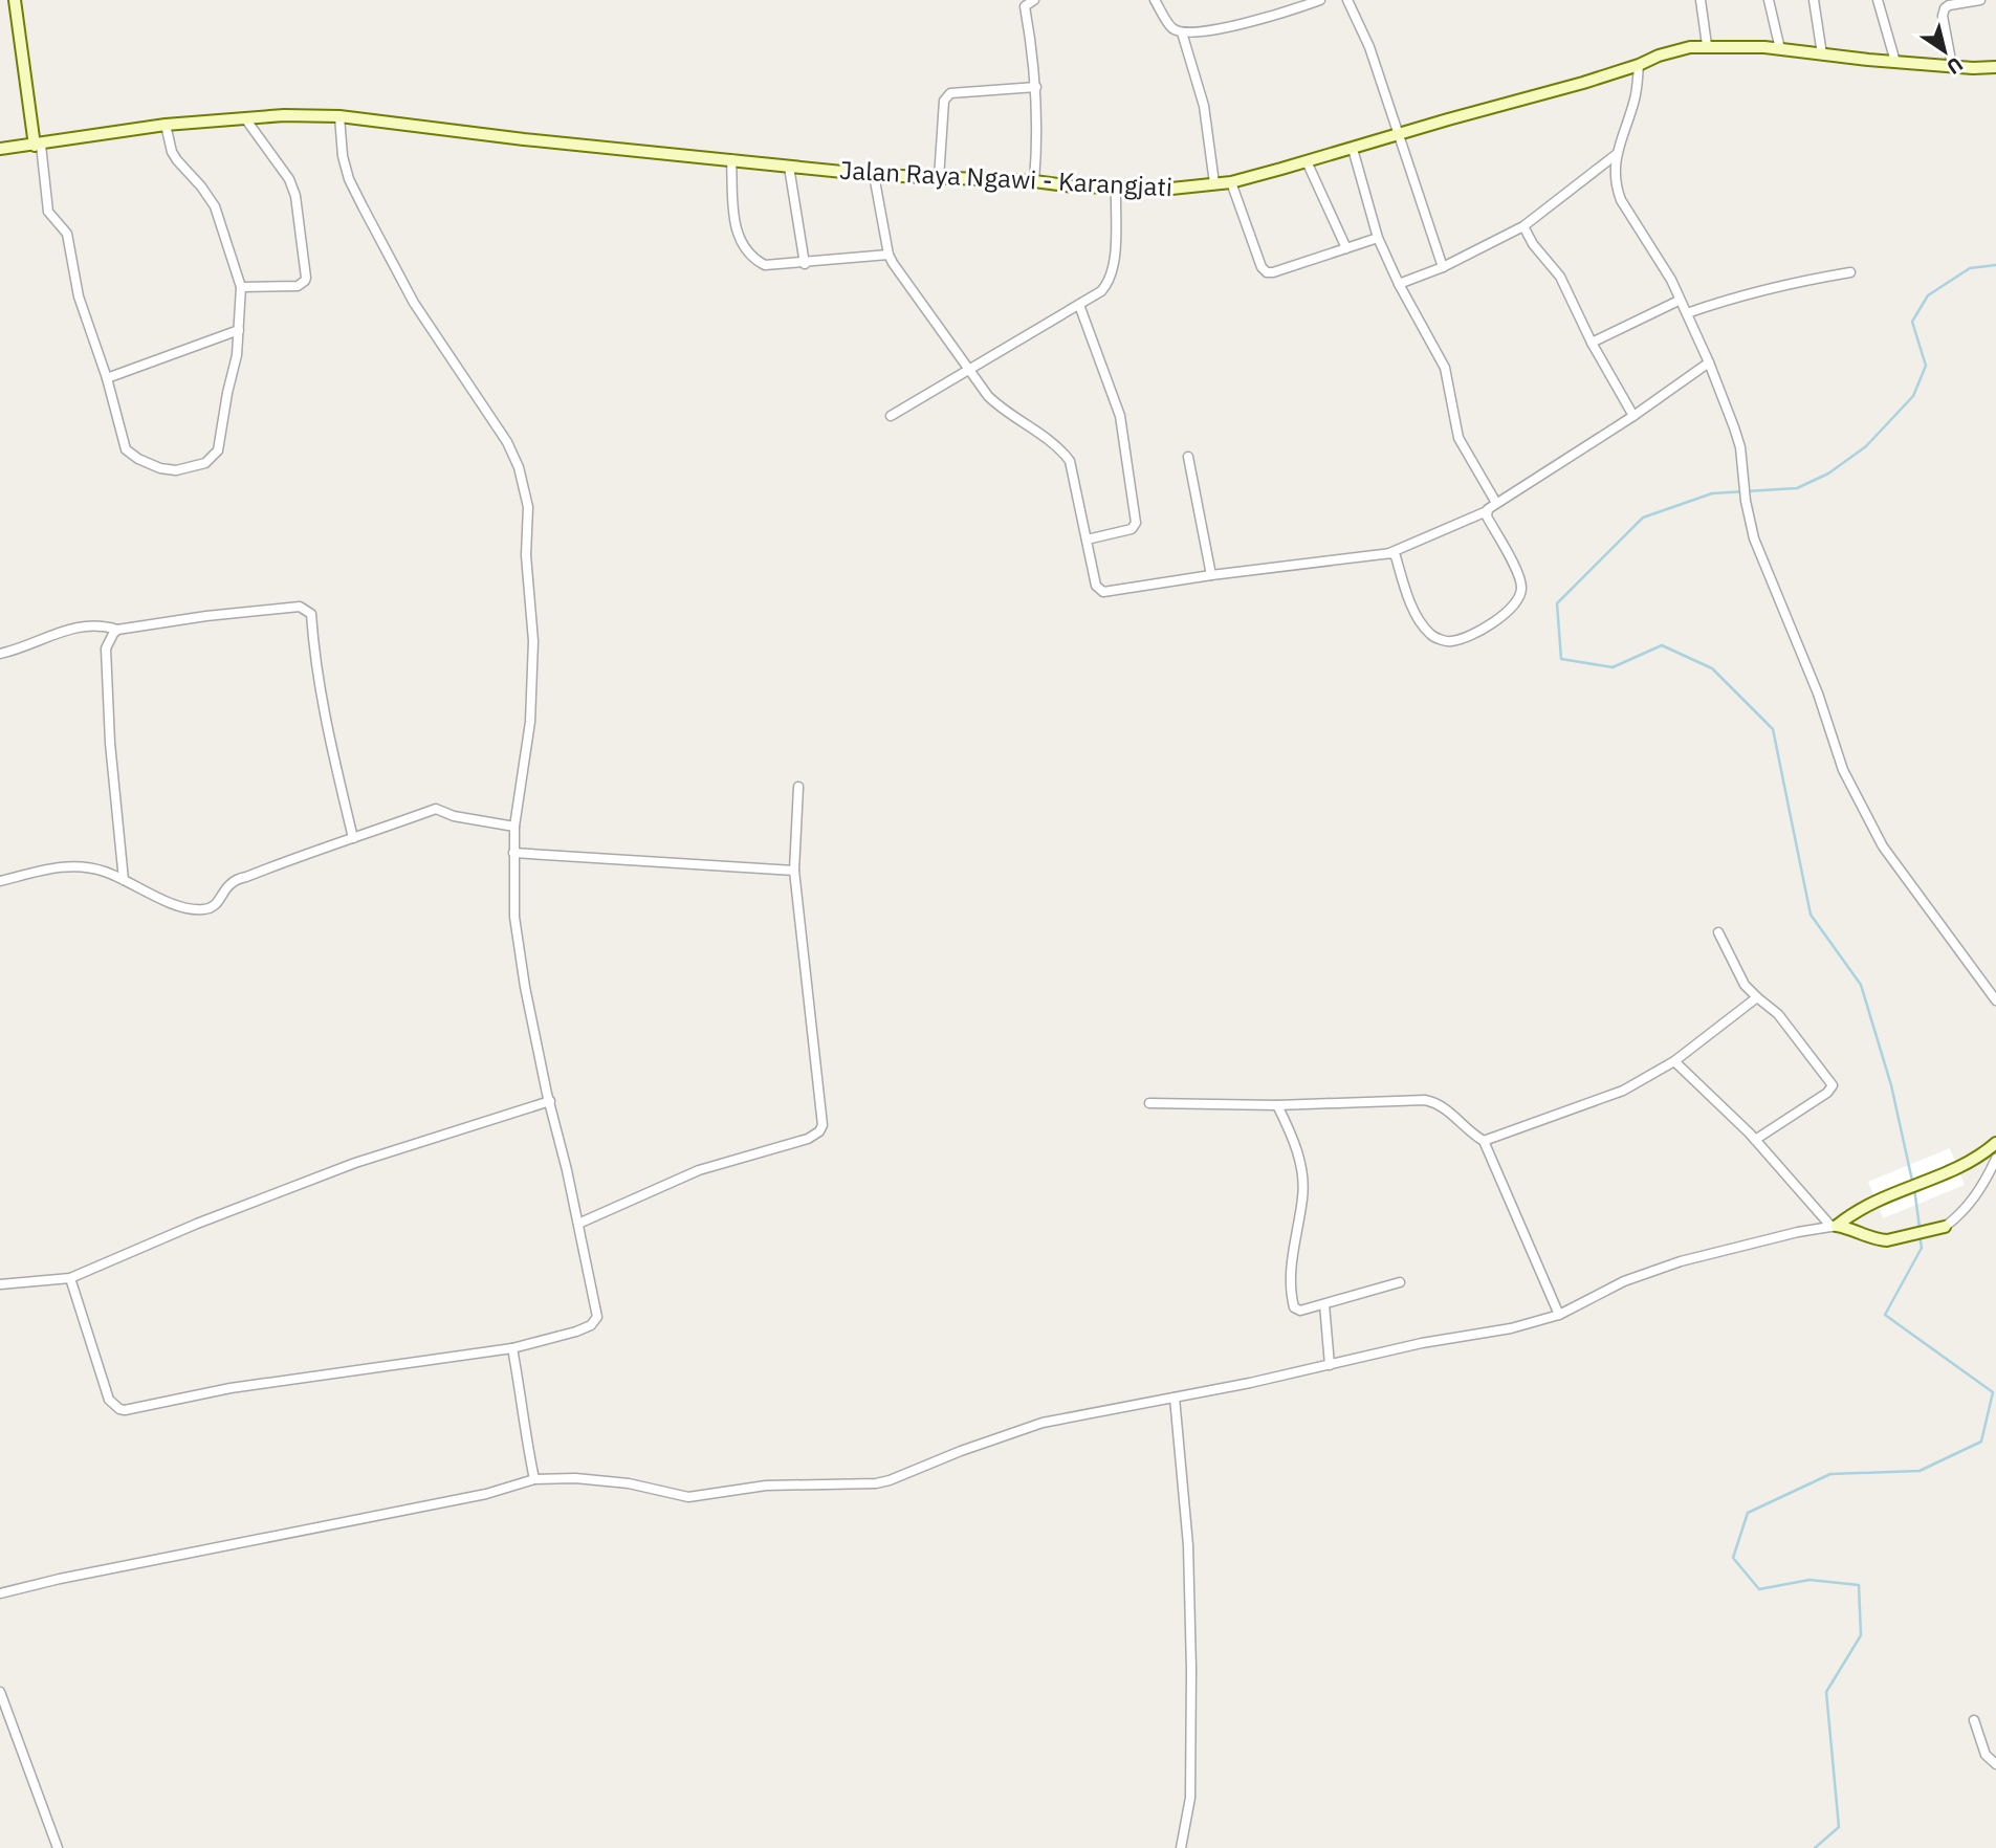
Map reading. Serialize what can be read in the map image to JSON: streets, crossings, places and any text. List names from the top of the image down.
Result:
{
  "streets": {
    "street": ["Jalan Raya Ngawi - Karangjati"]
  },
  "north": "bottom right"
}
